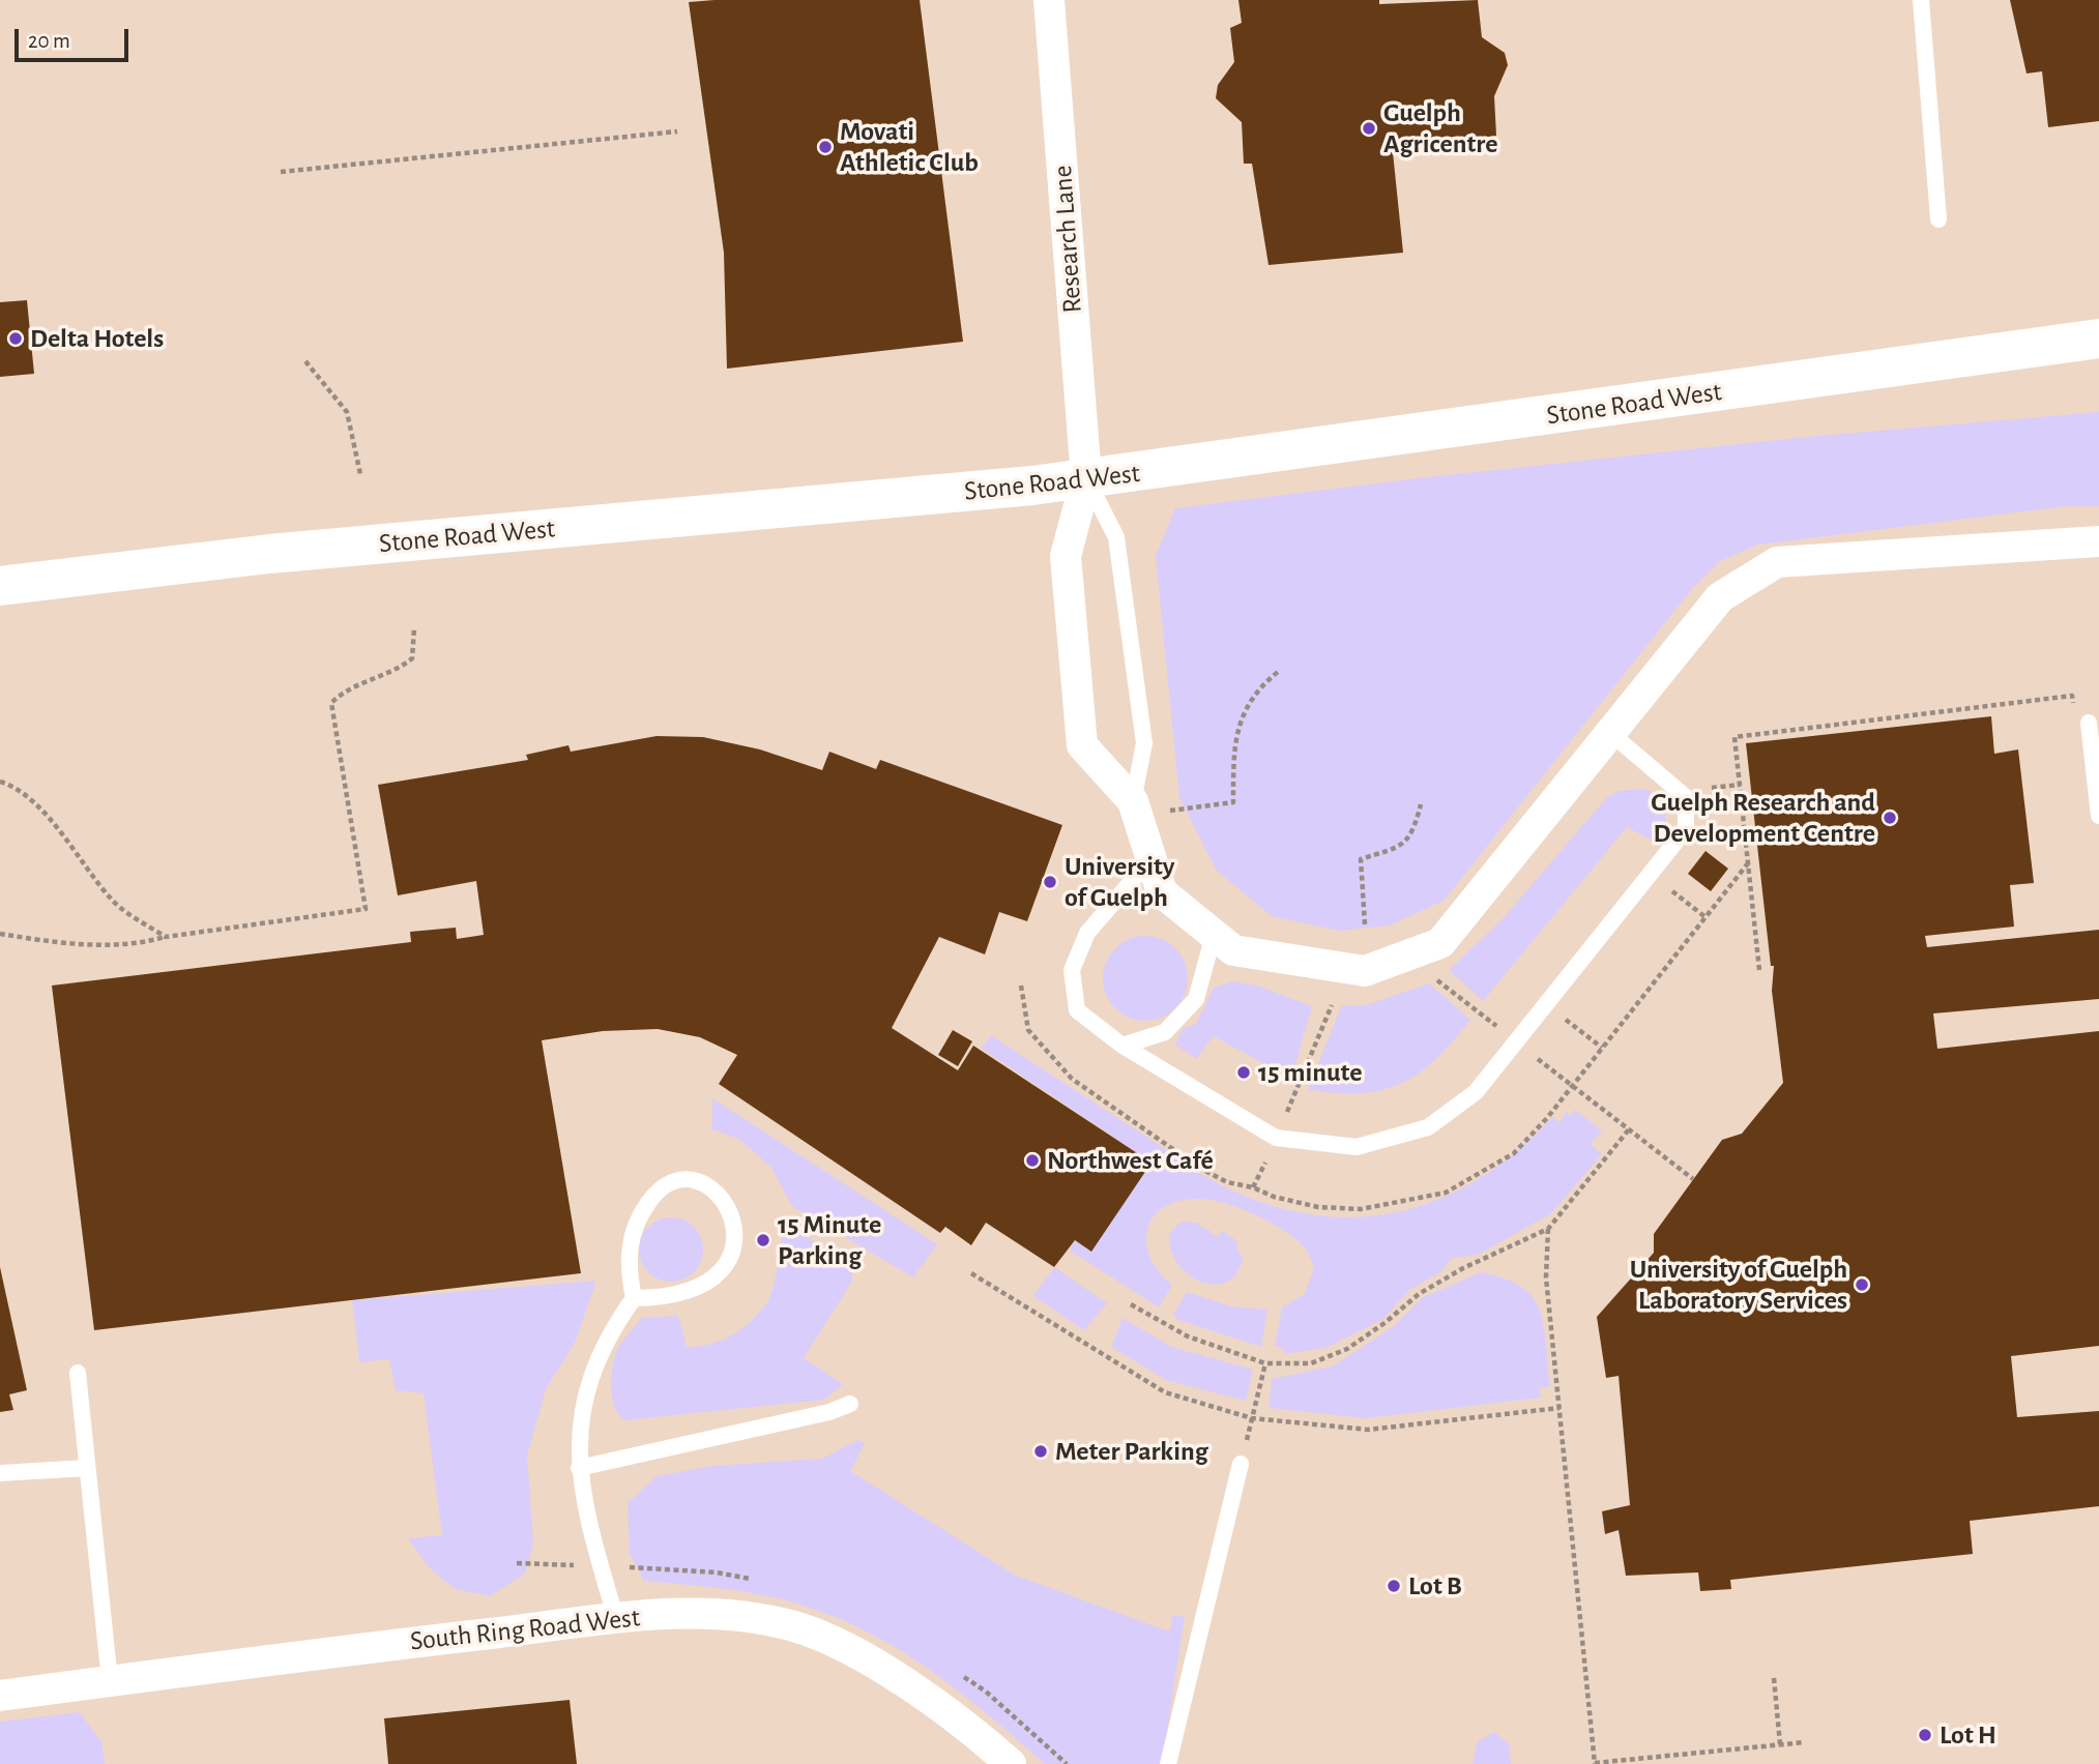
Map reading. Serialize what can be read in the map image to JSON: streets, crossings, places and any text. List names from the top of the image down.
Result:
{
  "streets": {
    "main road": ["Stone Road West"],
    "street": ["Research Lane", "South Ring Road West"]
  },
  "crossings": [
    ["Research Lane", "Stone Road West"]
  ],
  "places": [
    "Guelph Agricentre",
    "Movati Athletic Club",
    "Delta Hotels",
    "Guelph Research and Development Centre",
    "University of Guelph",
    "15 minute",
    "Northwest Café",
    "15 Minute Parking",
    "University of Guelph Laboratory Services",
    "Meter Parking",
    "Lot B",
    "Lot H"
  ],
  "scale_bar": "20 m"
}
